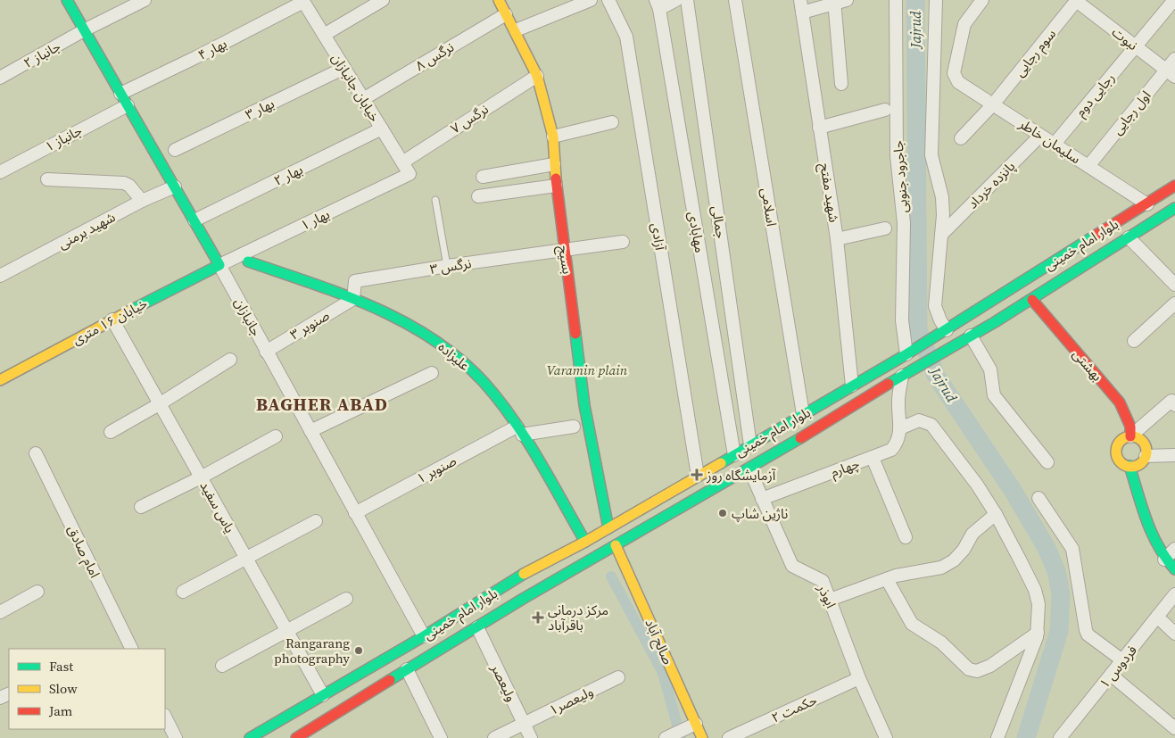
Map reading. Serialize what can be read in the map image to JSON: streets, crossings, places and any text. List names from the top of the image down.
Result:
{
  "streets": {
    "main road": [
      "بلوار امام خمینی",
      "بسیج",
      "جانبازان",
      "خیابان ۱۶ متری",
      "علیزاده",
      "بهشتی",
      "صالح آباد"
    ],
    "street": [
      "نبوت",
      "بهار ۴",
      "سوم رجایی",
      "جانباز ۲",
      "نرگس ۸",
      "خیابان جانبازان",
      "رجایی دوم",
      "بهار ۳",
      "اول رجایی",
      "نرگس ۷",
      "جانباز ۱",
      "سلیمان خاطر",
      "بهار ۲",
      "جاجرود جنوبی",
      "پانزده خرداد",
      "شهید مفتح",
      "اسلامی",
      "بهار ۱",
      "جمالی",
      "شهید برمنی",
      "مهابادی",
      "آزادی",
      "نرگس ۳",
      "صنوبر ۳",
      "چهارم",
      "صنوبر ۱",
      "یاس سفید",
      "امام صادق",
      "ابوذر",
      "فردوس ۱",
      "ولیعصر",
      "ولیعصر۱",
      "حکمت ۲"
    ]
  },
  "crossings": [
    ["نبوت", "سوم رجایی"],
    ["نبوت", "رجایی دوم"],
    ["نبوت", "اول رجایی"],
    ["بهار ۴", "خیابان جانبازان"],
    ["بهار ۴", "جانبازان"],
    ["سوم رجایی", "سلیمان خاطر"],
    ["جانباز ۲", "جانبازان"],
    ["نرگس ۸", "خیابان جانبازان"],
    ["نرگس ۸", "بسیج"],
    ["خیابان جانبازان", "بهار ۳"],
    ["خیابان جانبازان", "نرگس ۷"],
    ["خیابان جانبازان", "بهار ۲"],
    ["خیابان جانبازان", "بهار ۱"],
    ["رجایی دوم", "سلیمان خاطر"],
    ["اول رجایی", "سلیمان خاطر"],
    ["نرگس ۷", "بسیج"],
    ["جانباز ۱", "جانبازان"],
    ["سلیمان خاطر", "پانزده خرداد"],
    ["سلیمان خاطر", "بلوار امام خمینی"],
    ["بهار ۲", "جانبازان"],
    ["جاجرود جنوبی", "بلوار امام خمینی"],
    ["شهید مفتح", "بلوار امام خمینی"],
    ["اسلامی", "بلوار امام خمینی"],
    ["بهار ۱", "جانبازان"],
    ["بهار ۱", "خیابان ۱۶ متری"],
    ["جمالی", "بلوار امام خمینی"],
    ["شهید برمنی", "جانبازان"],
    ["مهابادی", "بلوار امام خمینی"],
    ["آزادی", "بلوار امام خمینی"],
    ["بلوار امام خمینی", "بسیج"],
    ["بلوار امام خمینی", "جانبازان"],
    ["بلوار امام خمینی", "علیزاده"],
    ["بلوار امام خمینی", "بهشتی"],
    ["بلوار امام خمینی", "چهارم"],
    ["بلوار امام خمینی", "یاس سفید"],
    ["بلوار امام خمینی", "ابوذر"],
    ["بلوار امام خمینی", "صالح آباد"],
    ["بلوار امام خمینی", "ولیعصر"],
    ["بسیج", "نرگس ۳"],
    ["نرگس ۳", "صنوبر ۳"],
    ["نرگس ۳", "علیزاده"],
    ["جانبازان", "خیابان ۱۶ متری"],
    ["جانبازان", "صنوبر ۳"],
    ["جانبازان", "صنوبر ۱"],
    ["خیابان ۱۶ متری", "یاس سفید"],
    ["صنوبر ۳", "علیزاده"],
    ["علیزاده", "صنوبر ۱"],
    ["چهارم", "ابوذر"],
    ["ابوذر", "حکمت ۲"],
    ["ولیعصر", "ولیعصر۱"]
  ],
  "districts": ["BAGHER ABAD"],
  "water": ["Jajrud"],
  "parks": ["Varamin plain"],
  "places": {
    "health": ["آزمایشگاه روز", "مرکز درمانی باقرآباد"],
    "other": ["ناژین شاپ", "Rangarang photography"]
  },
  "legend": ["Fast", "Slow", "Jam"]
}
